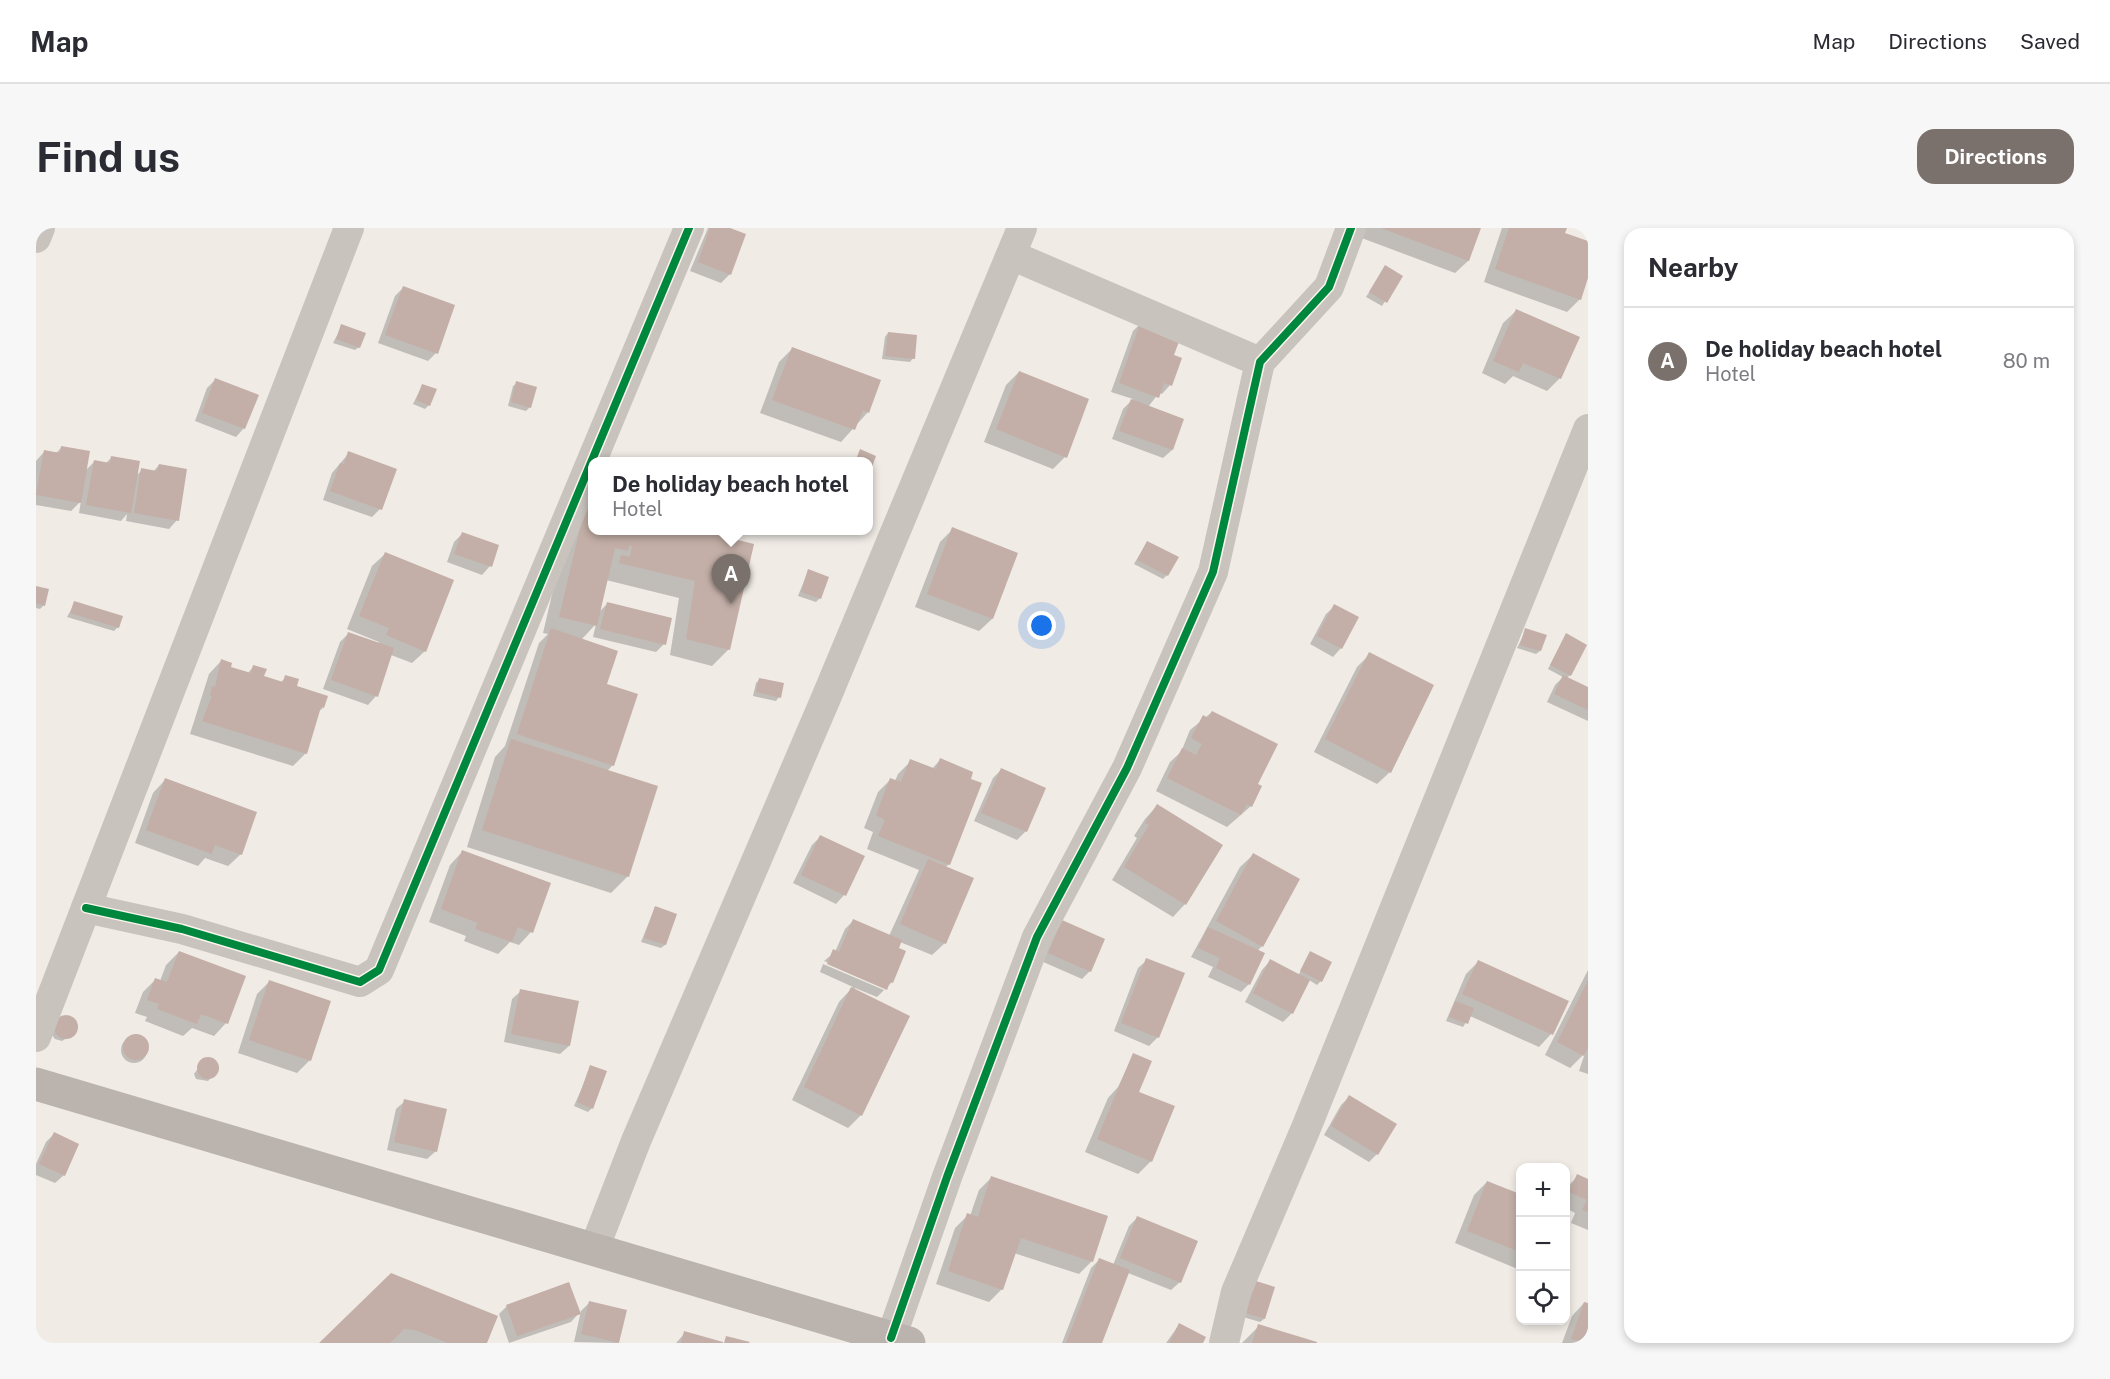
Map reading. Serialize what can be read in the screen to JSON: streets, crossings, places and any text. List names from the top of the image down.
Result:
{
  "page": {
    "header": "Map",
    "nav": ["Map", "Directions", "Saved"],
    "buttons": "Directions",
    "title": "Find us",
    "heading": "Nearby",
    "list": [
      {
        "mark": "A",
        "name": "De holiday beach hotel",
        "note": "Hotel",
        "value": "80 m"
      }
    ],
    "popup": ["De holiday beach hotel", "Hotel"],
    "pins": "A",
    "map_buttons": ["+", "−"]
  }
}
